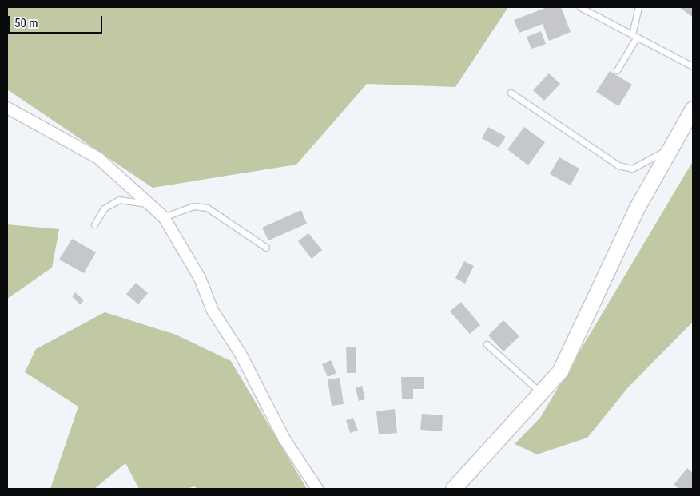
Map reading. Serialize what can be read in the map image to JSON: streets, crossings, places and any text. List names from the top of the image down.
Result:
{
  "scale_bar": "50 m"
}
